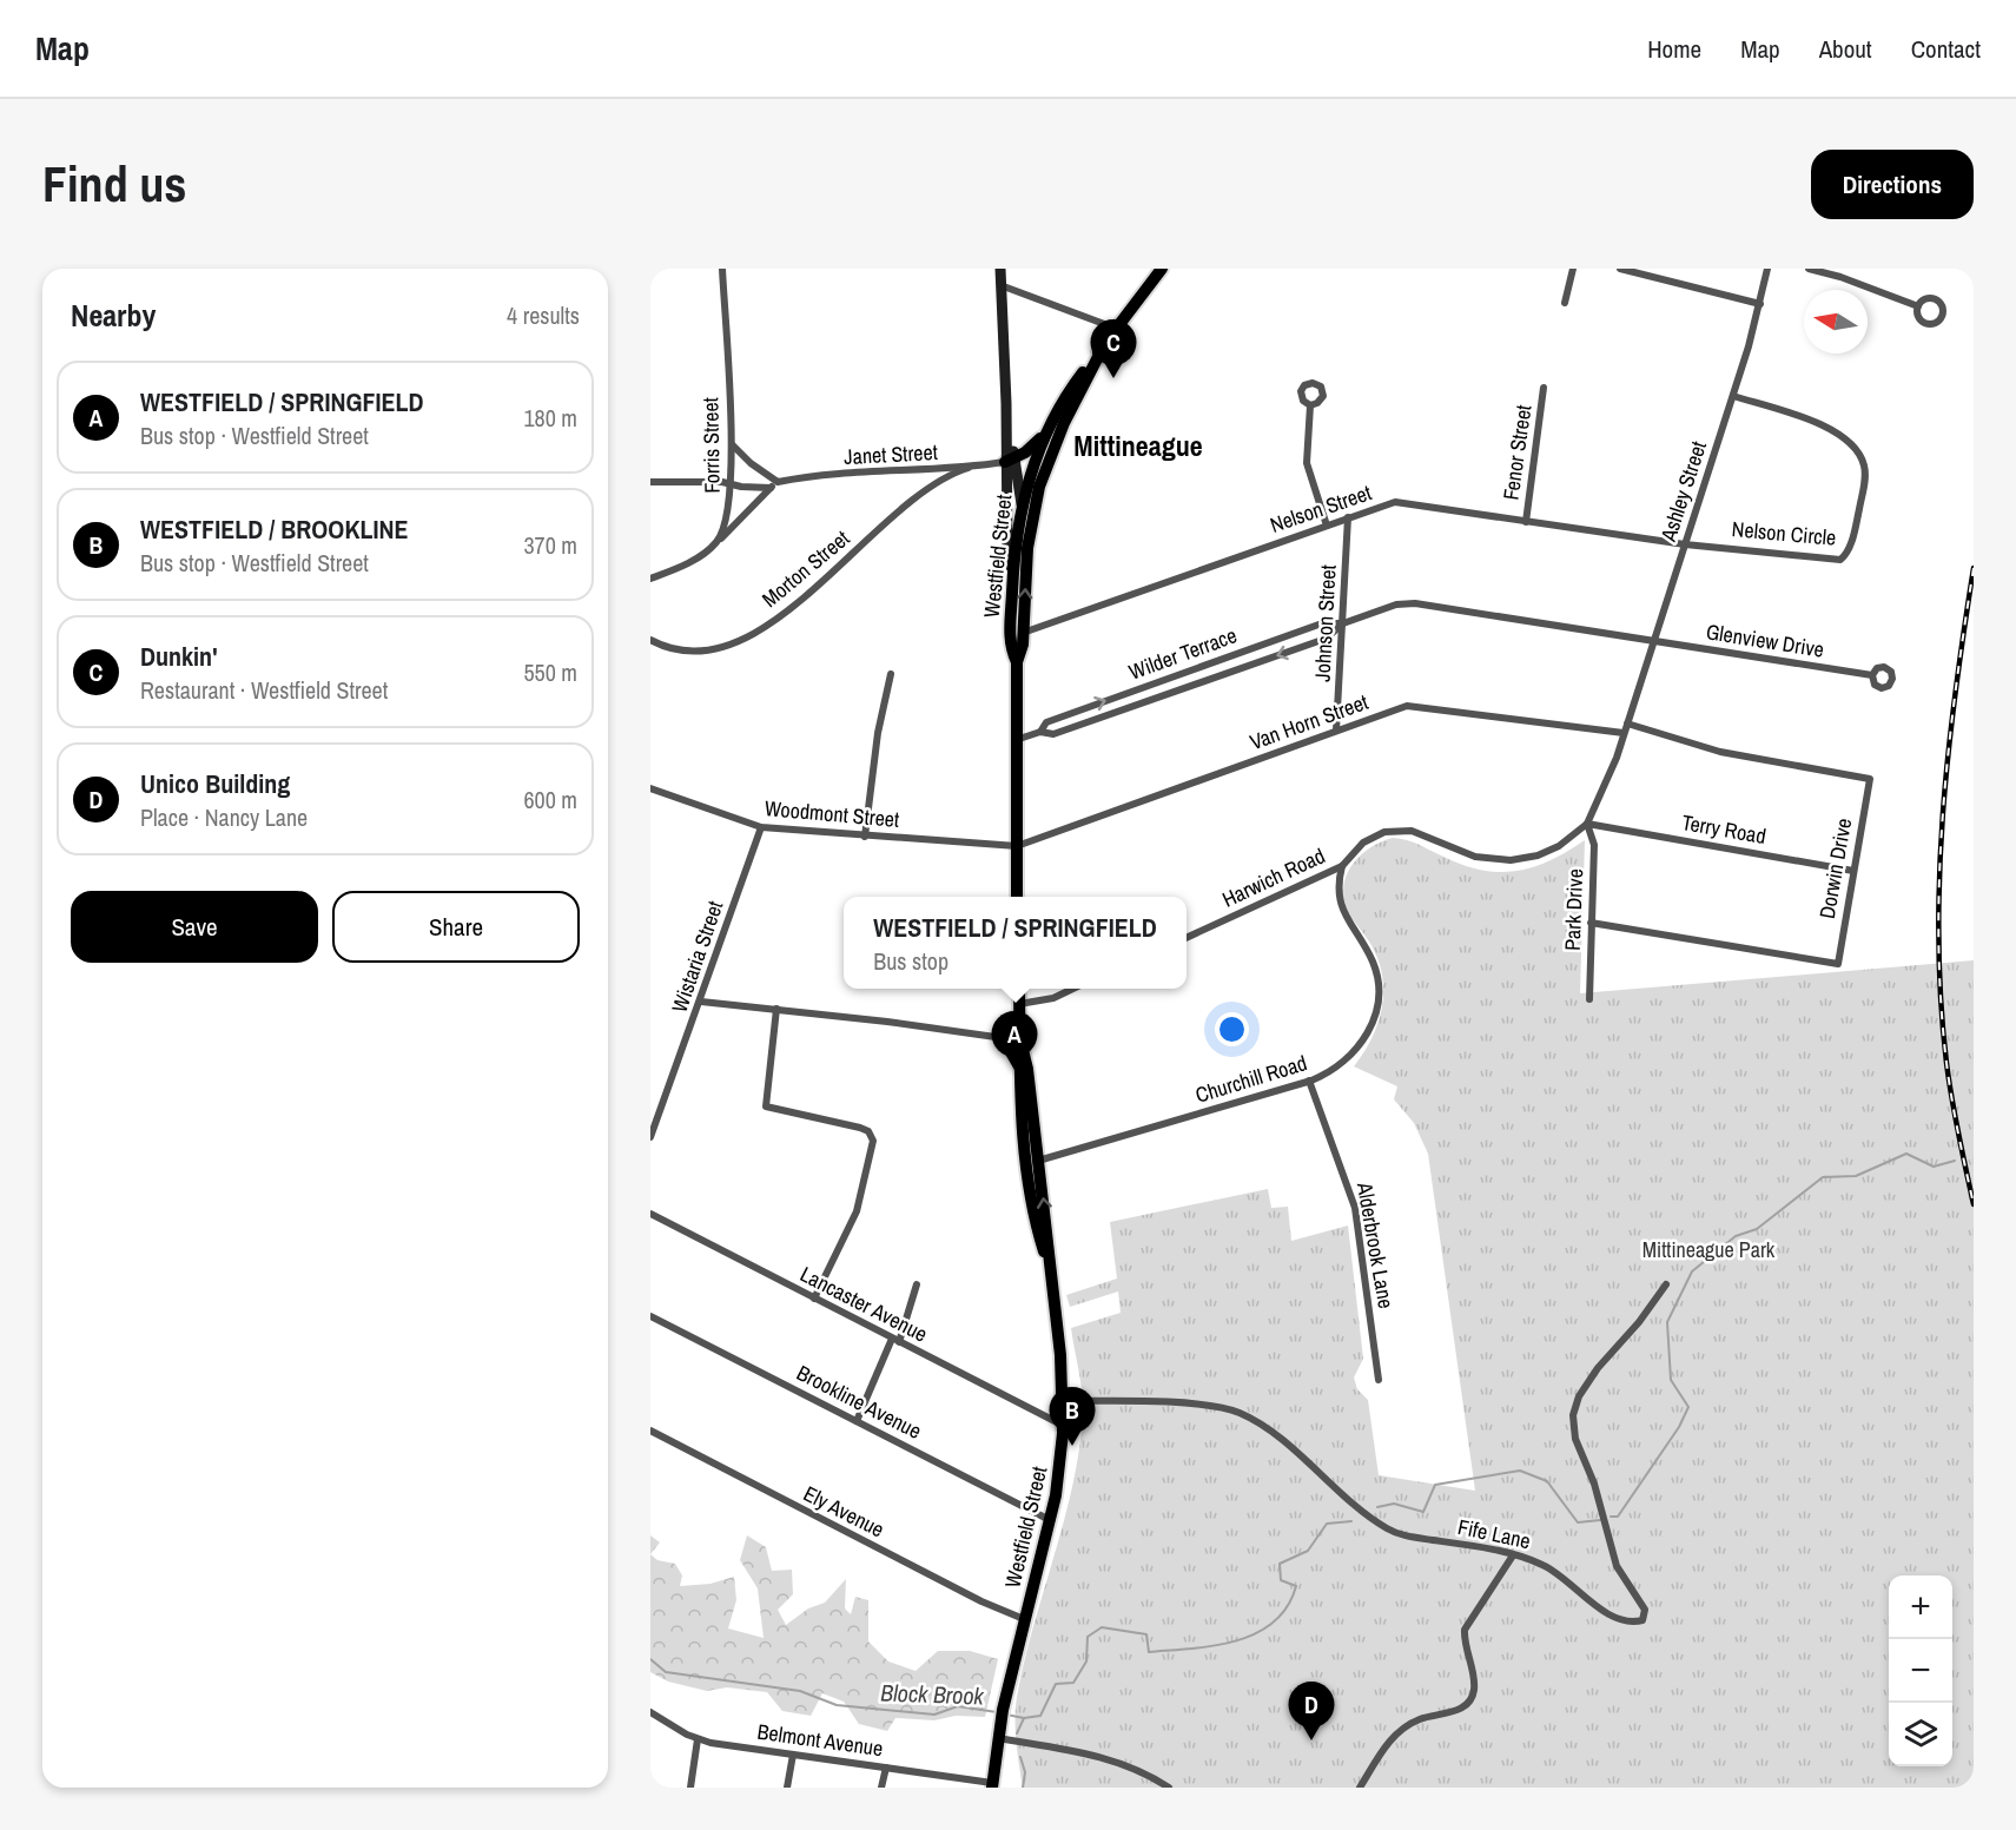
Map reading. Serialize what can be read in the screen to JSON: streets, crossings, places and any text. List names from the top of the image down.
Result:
{
  "streets": {
    "main road": ["Westfield Street"],
    "street": [
      "Forris Street",
      "Fenor Street",
      "Janet Street",
      "Ashley Street",
      "Nelson Street",
      "Nelson Circle",
      "Morton Street",
      "Johnson Street",
      "Glenview Drive",
      "Wilder Terrace",
      "Van Horn Street",
      "Woodmont Street",
      "Terry Road",
      "Dorwin Drive",
      "Harwich Road",
      "Park Drive",
      "Wistaria Street",
      "Churchill Road",
      "Alderbrook Lane",
      "Lancaster Avenue",
      "Brookline Avenue",
      "Ely Avenue",
      "Fife Lane",
      "Belmont Avenue"
    ]
  },
  "crossings": [
    ["Fenor Street", "Nelson Street"],
    ["Janet Street", "Morton Street"],
    ["Ashley Street", "Nelson Street"],
    ["Ashley Street", "Nelson Circle"],
    ["Ashley Street", "Glenview Drive"],
    ["Ashley Street", "Wilder Terrace"],
    ["Ashley Street", "Dorwin Drive"],
    ["Ashley Street", "Harwich Road"],
    ["Nelson Street", "Nelson Circle"],
    ["Nelson Street", "Westfield Street"],
    ["Nelson Street", "Johnson Street"],
    ["Westfield Street", "Wilder Terrace"],
    ["Westfield Street", "Van Horn Street"],
    ["Westfield Street", "Woodmont Street"],
    ["Westfield Street", "Churchill Road"],
    ["Westfield Street", "Lancaster Avenue"],
    ["Westfield Street", "Brookline Avenue"],
    ["Westfield Street", "Ely Avenue"],
    ["Westfield Street", "Fife Lane"],
    ["Westfield Street", "Belmont Avenue"],
    ["Johnson Street", "Wilder Terrace"],
    ["Johnson Street", "Van Horn Street"],
    ["Glenview Drive", "Wilder Terrace"],
    ["Van Horn Street", "Woodmont Street"],
    ["Van Horn Street", "Harwich Road"],
    ["Woodmont Street", "Wistaria Street"],
    ["Terry Road", "Dorwin Drive"],
    ["Terry Road", "Harwich Road"],
    ["Terry Road", "Park Drive"],
    ["Dorwin Drive", "Harwich Road"],
    ["Dorwin Drive", "Park Drive"],
    ["Harwich Road", "Park Drive"],
    ["Harwich Road", "Churchill Road"],
    ["Churchill Road", "Alderbrook Lane"]
  ],
  "districts": ["Mittineague"],
  "water": ["Block Brook"],
  "parks": ["Mittineague Park"],
  "north": "left",
  "page": {
    "header": "Map",
    "nav": [
      "Home",
      "Map",
      "About",
      "Contact"
    ],
    "buttons": [
      "Directions",
      ["Save", "Share"]
    ],
    "title": "Find us",
    "heading": ["Nearby", "4 results"],
    "pins": [
      "C",
      "A",
      "B",
      "D"
    ],
    "list": [
      {
        "mark": "A",
        "name": "WESTFIELD / SPRINGFIELD",
        "note": "Bus stop · Westfield Street",
        "value": "180 m"
      },
      {
        "mark": "B",
        "name": "WESTFIELD / BROOKLINE",
        "note": "Bus stop · Westfield Street",
        "value": "370 m"
      },
      {
        "mark": "C",
        "name": "Dunkin'",
        "note": "Restaurant · Westfield Street",
        "value": "550 m"
      },
      {
        "mark": "D",
        "name": "Unico Building",
        "note": "Place · Nancy Lane",
        "value": "600 m"
      }
    ],
    "popup": ["WESTFIELD / SPRINGFIELD", "Bus stop"],
    "map_buttons": ["+", "−"]
  }
}
